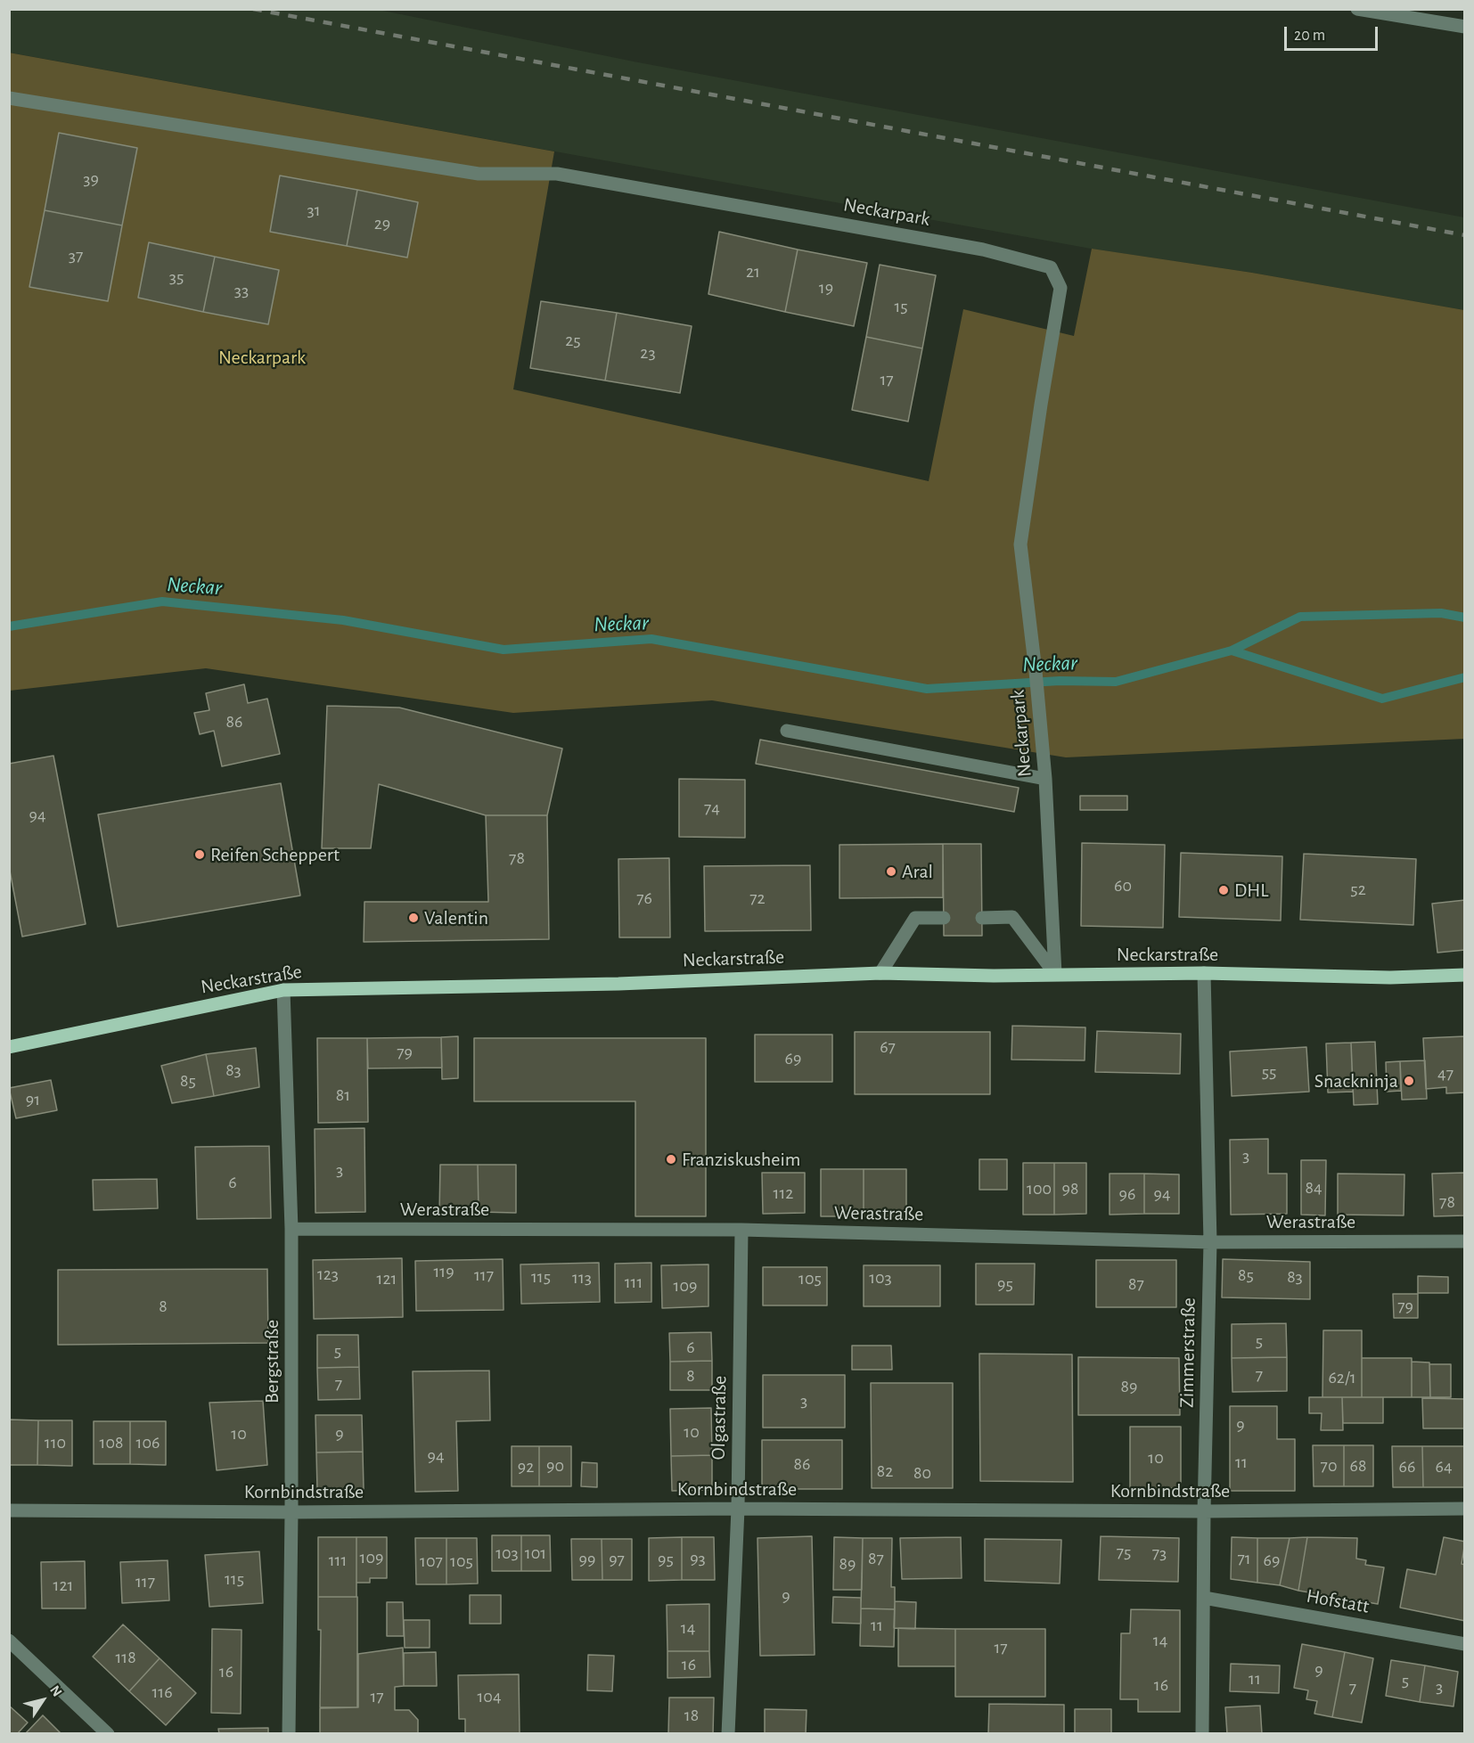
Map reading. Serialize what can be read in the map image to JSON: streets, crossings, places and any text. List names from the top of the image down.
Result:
{
  "streets": {
    "main road": ["Neckarstraße"],
    "street": [
      "Neckarpark",
      "Werastraße",
      "Zimmerstraße",
      "Bergstraße",
      "Olgastraße",
      "Kornbindstraße",
      "Hofstatt"
    ]
  },
  "crossings": [
    ["Neckarpark", "Neckarstraße"],
    ["Neckarstraße", "Zimmerstraße"],
    ["Neckarstraße", "Bergstraße"],
    ["Werastraße", "Zimmerstraße"],
    ["Werastraße", "Bergstraße"],
    ["Werastraße", "Olgastraße"],
    ["Zimmerstraße", "Kornbindstraße"],
    ["Zimmerstraße", "Hofstatt"],
    ["Bergstraße", "Kornbindstraße"],
    ["Olgastraße", "Kornbindstraße"]
  ],
  "water": ["Neckar"],
  "parks": ["Neckarpark"],
  "places": [
    "Reifen Scheppert",
    "Aral",
    "DHL",
    "Valentin",
    "Snackninja",
    "Franziskusheim"
  ],
  "house_numbers": [
    "39",
    "31",
    "29",
    "37",
    "21",
    "35",
    "19",
    "33",
    "15",
    "25",
    "23",
    "17",
    "86",
    "74",
    "94",
    "78",
    "60",
    "52",
    "76",
    "72",
    "67",
    "79",
    "69",
    "83",
    "55",
    "47",
    "85",
    "81",
    "91",
    "3",
    "3",
    "6",
    "84",
    "100",
    "98",
    "112",
    "96",
    "94",
    "78",
    "119",
    "123",
    "117",
    "85",
    "115",
    "83",
    "113",
    "103",
    "121",
    "105",
    "111",
    "95",
    "87",
    "109",
    "8",
    "79",
    "5",
    "6",
    "5",
    "7",
    "8",
    "62/1",
    "7",
    "89",
    "3",
    "9",
    "10",
    "10",
    "9",
    "110",
    "108",
    "106",
    "94",
    "10",
    "11",
    "86",
    "90",
    "70",
    "68",
    "92",
    "66",
    "64",
    "82",
    "80",
    "75",
    "103",
    "101",
    "73",
    "109",
    "93",
    "87",
    "71",
    "99",
    "97",
    "95",
    "111",
    "69",
    "107",
    "105",
    "89",
    "115",
    "117",
    "121",
    "9",
    "11",
    "14",
    "14",
    "17",
    "118",
    "16",
    "9",
    "16",
    "11",
    "5",
    "16",
    "3",
    "7",
    "116",
    "17",
    "104",
    "18"
  ],
  "scale_bar": "20 m",
  "north": "top right"
}
